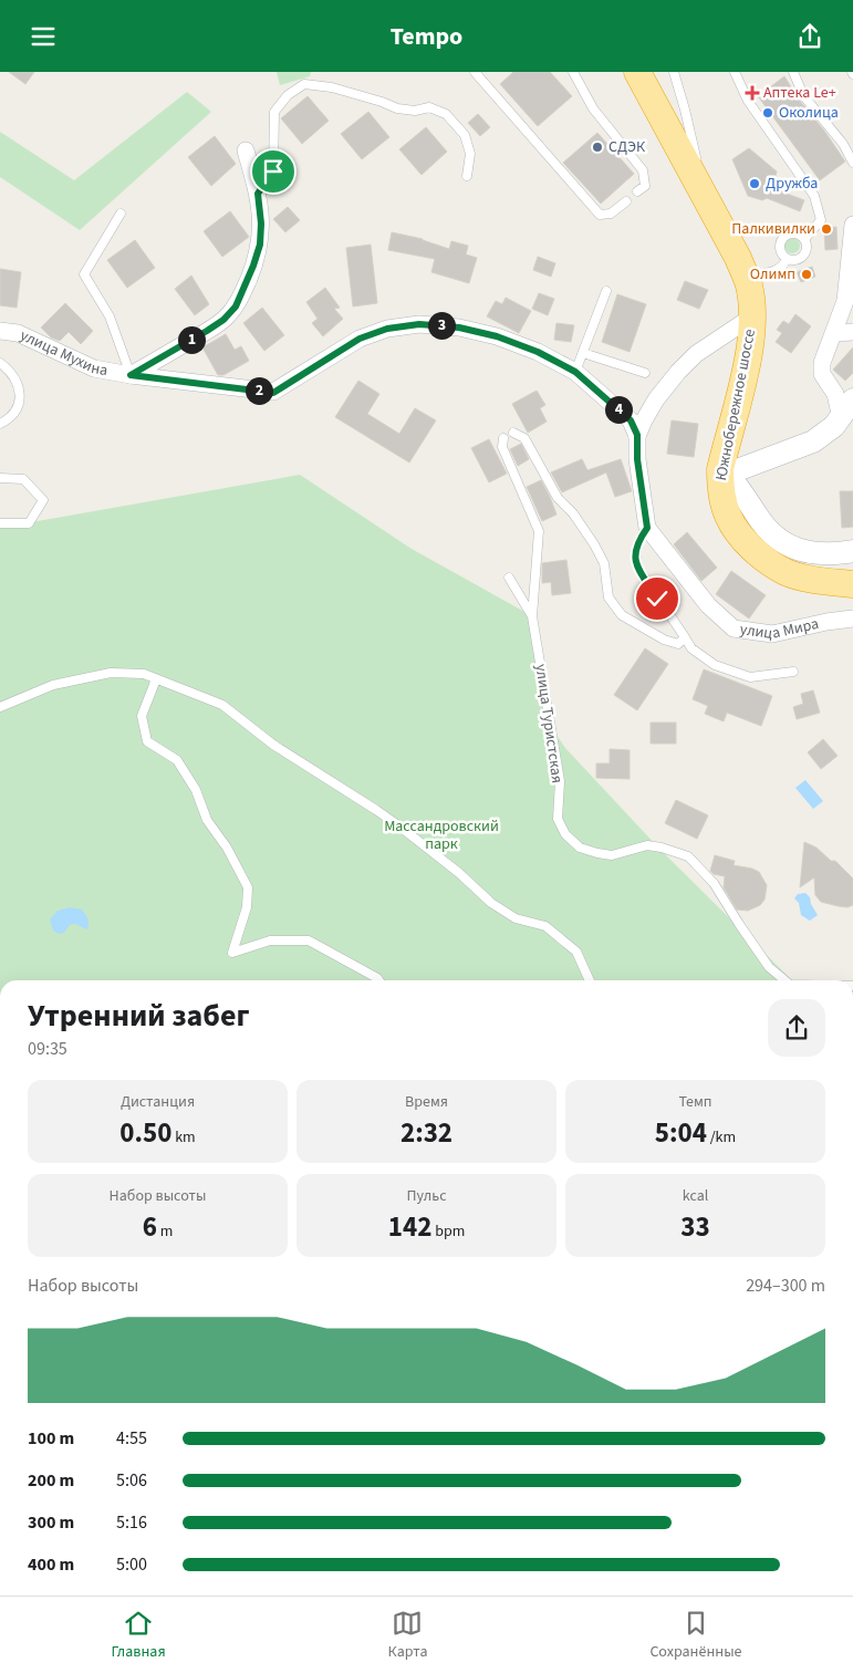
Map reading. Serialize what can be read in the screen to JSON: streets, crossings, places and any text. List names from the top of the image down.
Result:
{
  "streets": {
    "highway": ["Южнобережное шоссе"],
    "street": ["улица Мухина", "улица Мира"],
    "lane": ["улица Туристская"]
  },
  "crossings": [
    ["улица Мухина", "улица Мира"],
    ["Южнобережное шоссе", "улица Мира"]
  ],
  "parks": ["Массандровский парк"],
  "places": {
    "health": ["Аптека Le+"],
    "other": [
      "Околица",
      "СДЭК",
      "Дружба",
      "Палкивилки",
      "Олимп"
    ]
  },
  "page": {
    "header": "Tempo",
    "pins": [
      "3",
      "1",
      "2",
      "4"
    ],
    "heading": ["Утренний забег", "09:35"],
    "stats": [
      ["Дистанция", "0.50 km"],
      ["Время", "2:32"],
      ["Темп", "5:04 /km"],
      ["Набор высоты", "6 m"],
      ["Пульс", "142 bpm"],
      ["kcal", "33"]
    ],
    "chart": ["Набор высоты", "294–300 m"],
    "list": [
      {
        "name": "100 m",
        "note": "4:55"
      },
      {
        "name": "200 m",
        "note": "5:06"
      },
      {
        "name": "300 m",
        "note": "5:16"
      },
      {
        "name": "400 m",
        "note": "5:00"
      }
    ],
    "tabs": ["Главная", "Карта", "Сохранённые"]
  }
}
